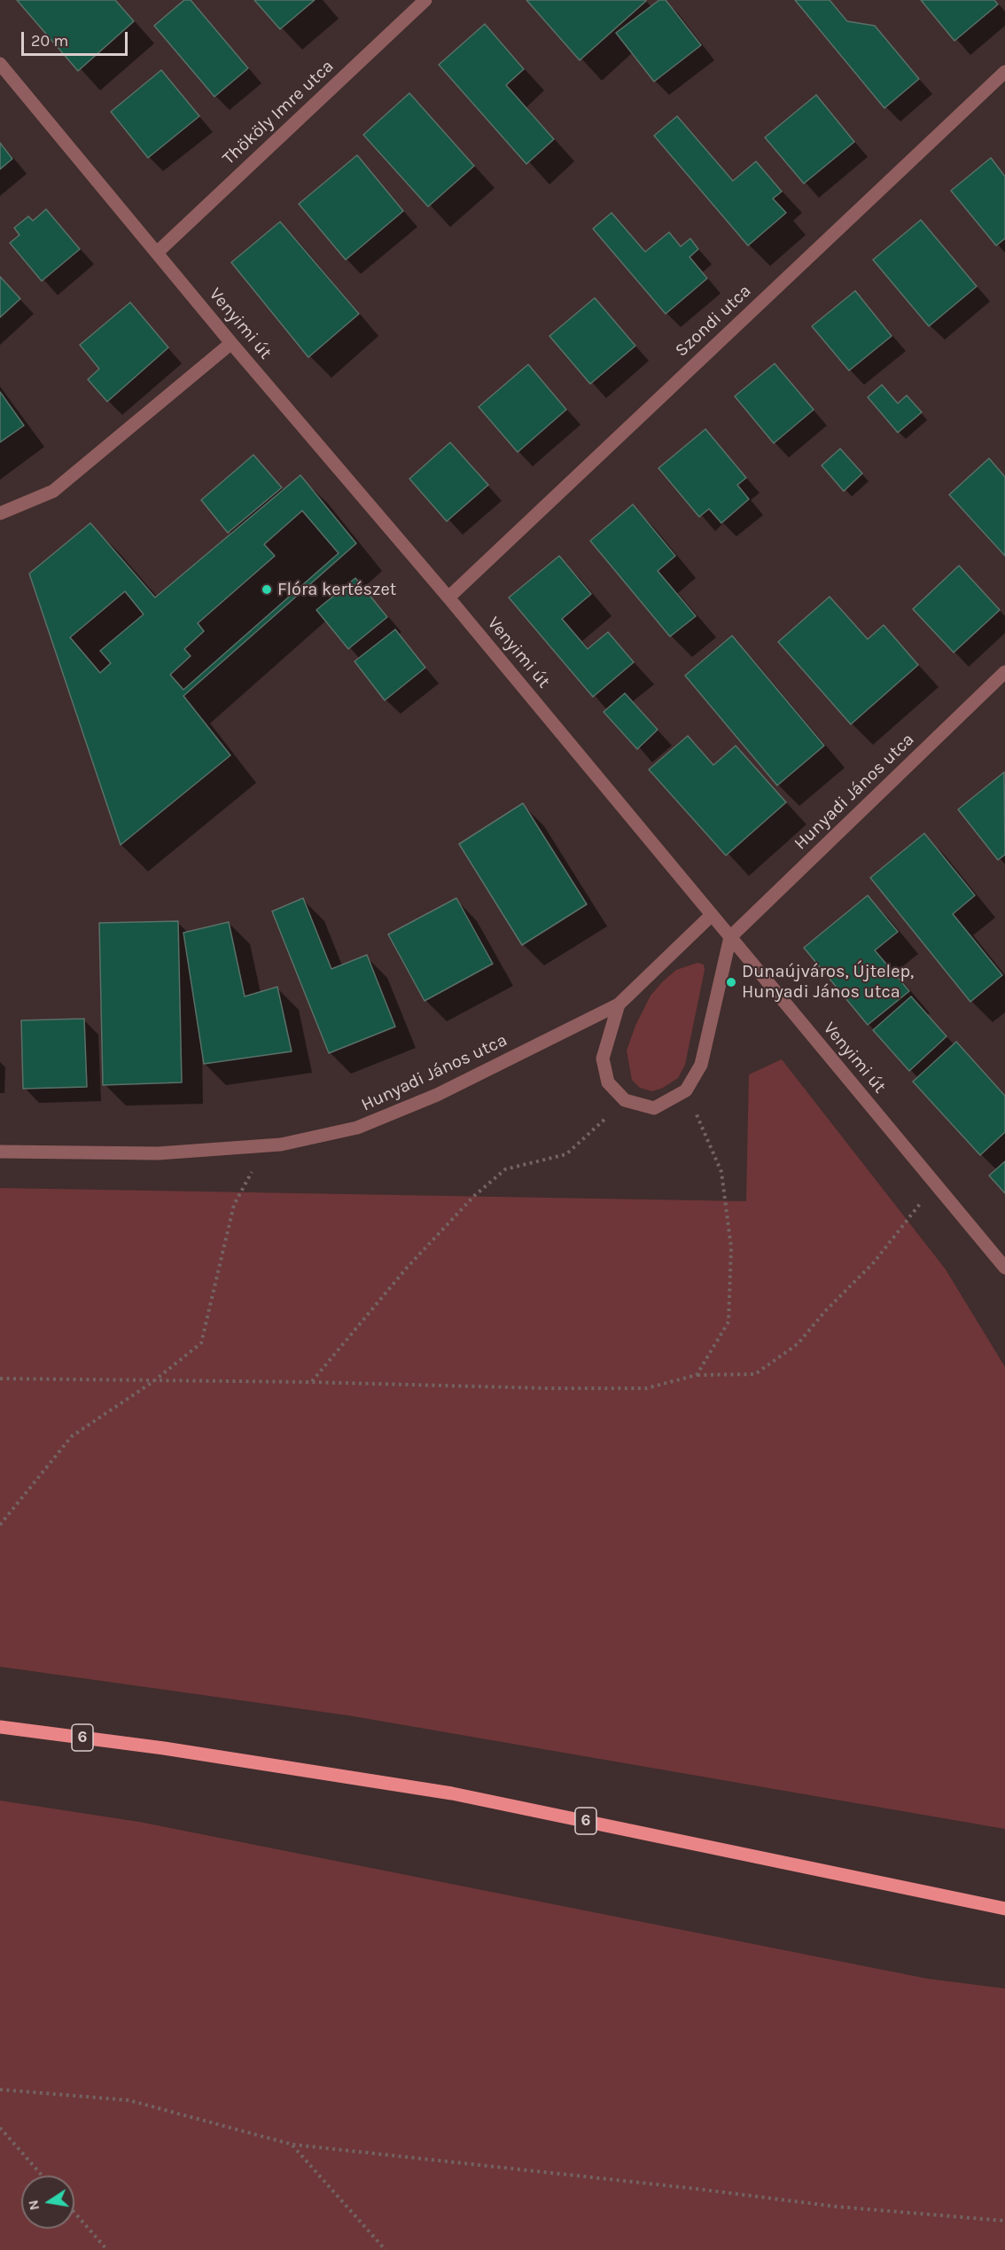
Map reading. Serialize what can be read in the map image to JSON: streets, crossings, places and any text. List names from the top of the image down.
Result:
{
  "streets": {
    "main road": ["6"],
    "street": [
      "Thököly Imre utca",
      "Szondi utca",
      "Venyimi út",
      "Hunyadi János utca"
    ]
  },
  "crossings": [
    ["Thököly Imre utca", "Venyimi út"],
    ["Szondi utca", "Venyimi út"],
    ["Venyimi út", "Hunyadi János utca"]
  ],
  "places": ["Flóra kertészet", "Dunaújváros, Újtelep, Hunyadi János utca"],
  "scale_bar": "20 m",
  "north": "left"
}
